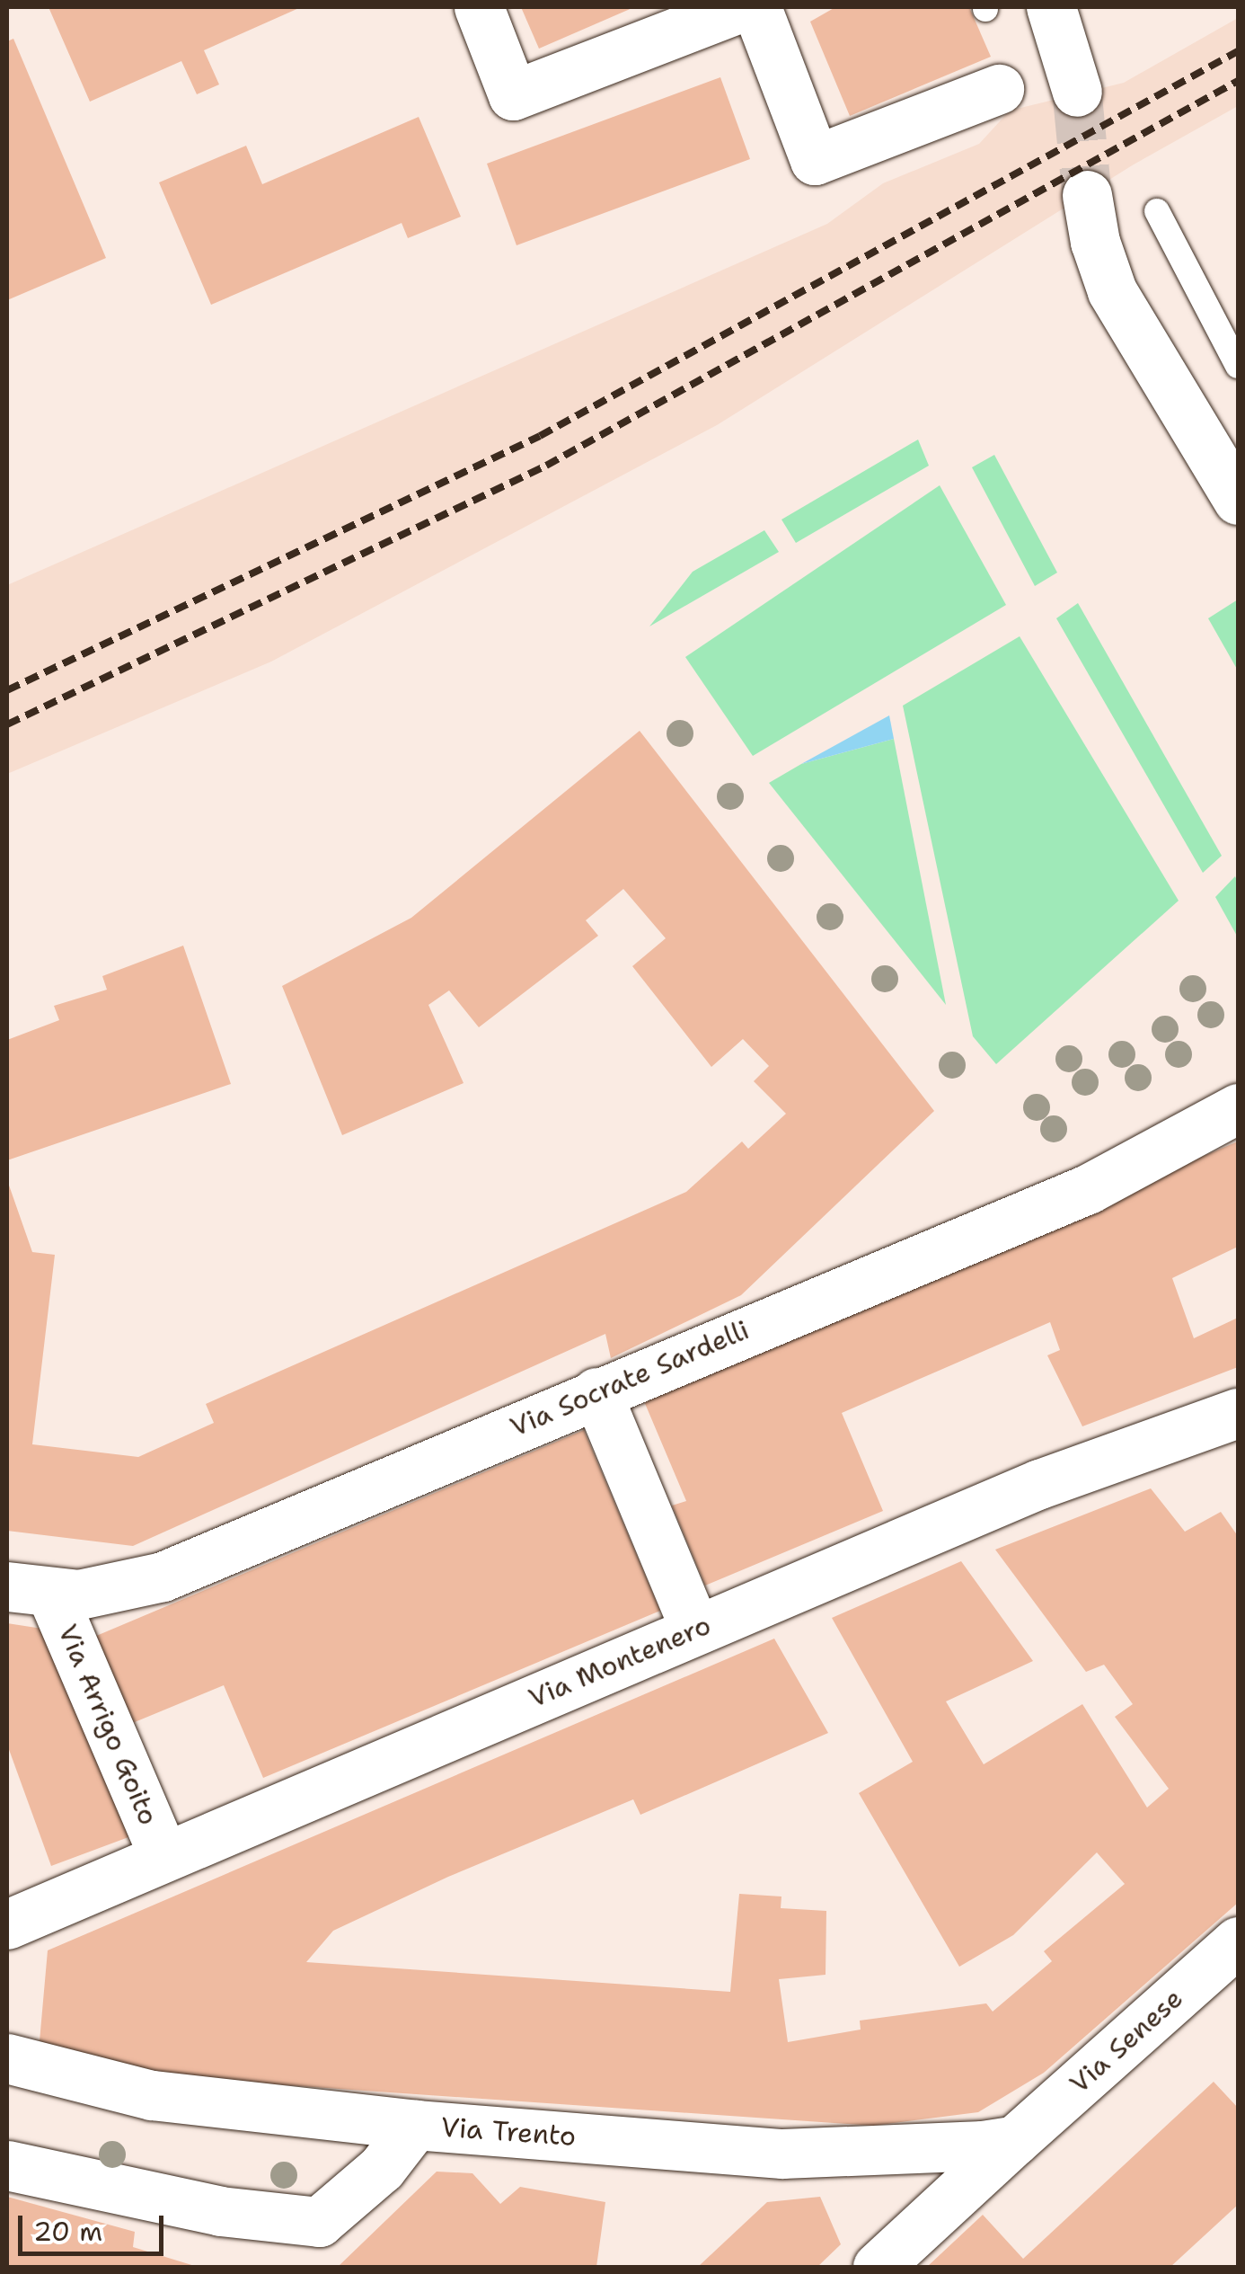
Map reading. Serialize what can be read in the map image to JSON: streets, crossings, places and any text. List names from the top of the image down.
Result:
{
  "streets": {
    "street": [
      "Via Socrate Sardelli",
      "Via Montenero",
      "Via Arrigo Goito",
      "Via Senese",
      "Via Trento"
    ]
  },
  "crossings": [
    ["Via Socrate Sardelli", "Via Arrigo Goito"],
    ["Via Montenero", "Via Arrigo Goito"],
    ["Via Senese", "Via Trento"]
  ],
  "scale_bar": "20 m"
}
